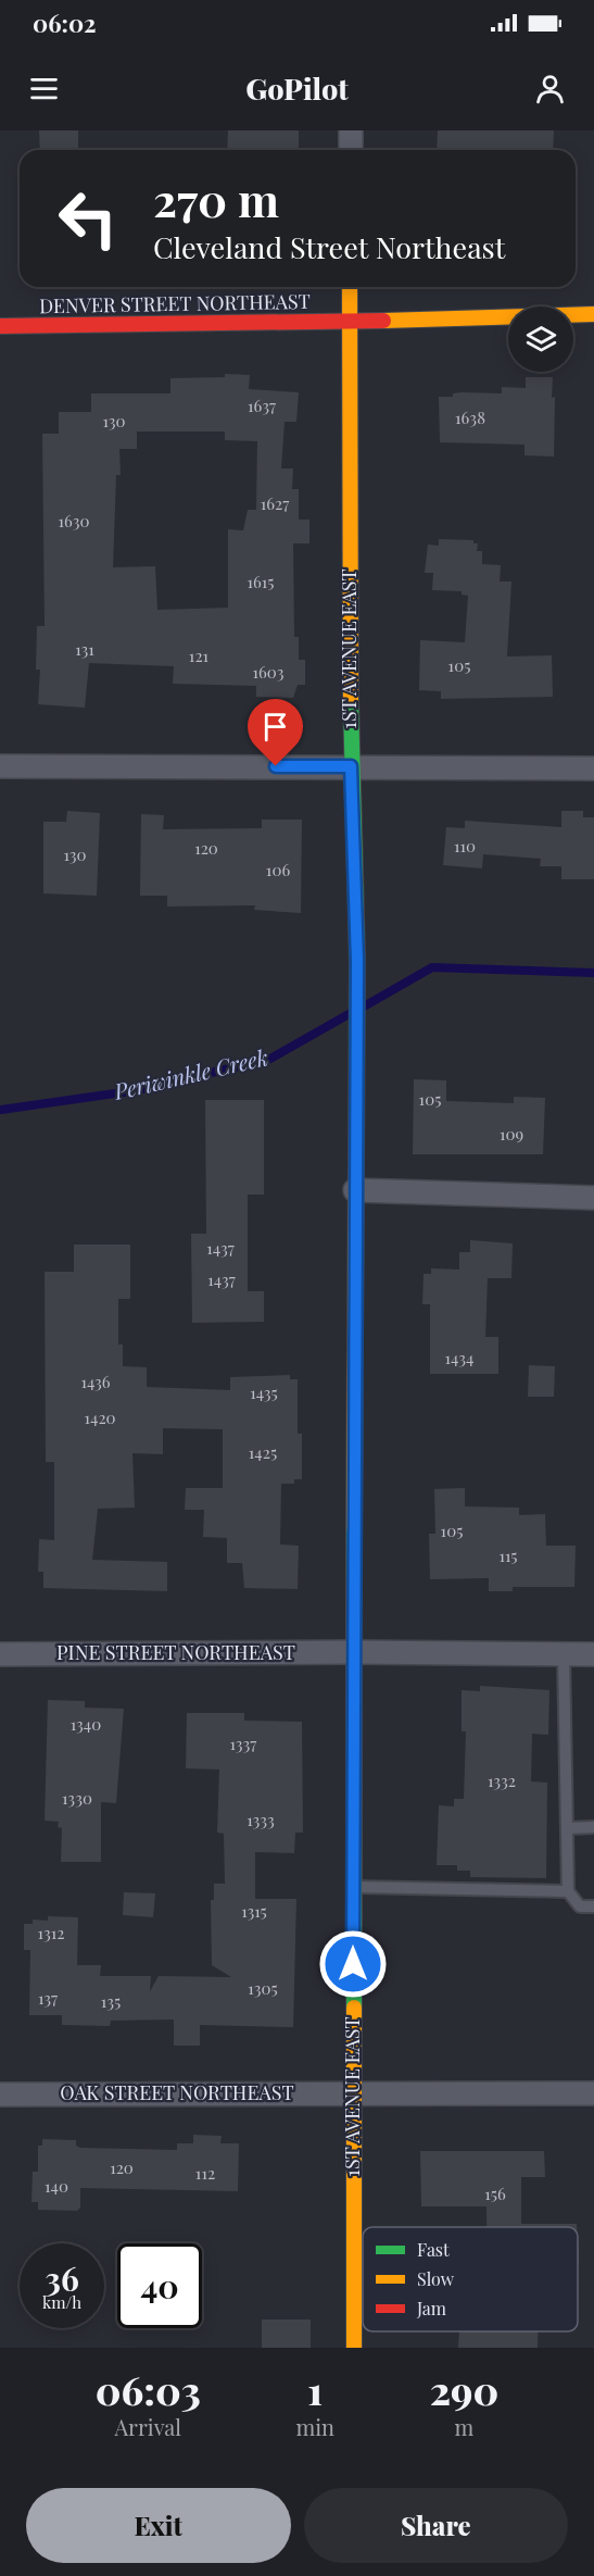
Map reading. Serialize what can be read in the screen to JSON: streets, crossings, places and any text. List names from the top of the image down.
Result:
{
  "streets": {
    "street": [
      "DENVER STREET NORTHEAST",
      "1ST AVENUE EAST",
      "PINE STREET NORTHEAST",
      "OAK STREET NORTHEAST"
    ]
  },
  "crossings": [
    ["DENVER STREET NORTHEAST", "1ST AVENUE EAST"],
    ["1ST AVENUE EAST", "PINE STREET NORTHEAST"],
    ["1ST AVENUE EAST", "OAK STREET NORTHEAST"]
  ],
  "water": ["Periwinkle Creek"],
  "house_numbers": [
    "1637",
    "1638",
    "130",
    "1627",
    "1630",
    "1615",
    "131",
    "121",
    "105",
    "1603",
    "110",
    "120",
    "130",
    "106",
    "105",
    "109",
    "1437",
    "1437",
    "1434",
    "1436",
    "1435",
    "1420",
    "1425",
    "105",
    "115",
    "1340",
    "1337",
    "1332",
    "1330",
    "1333",
    "1315",
    "1312",
    "1305",
    "137",
    "135",
    "120",
    "112",
    "140",
    "156"
  ],
  "legend": ["Fast", "Slow", "Jam"],
  "page": {
    "status": "06:02",
    "header": "GoPilot",
    "turn": ["270 m", "Cleveland Street Northeast"],
    "speed": "36 km/h",
    "limit": "40",
    "eta": [
      "06:03",
      "Arrival",
      "1",
      "min",
      "290",
      "m"
    ],
    "buttons": ["Exit", "Share"]
  }
}
